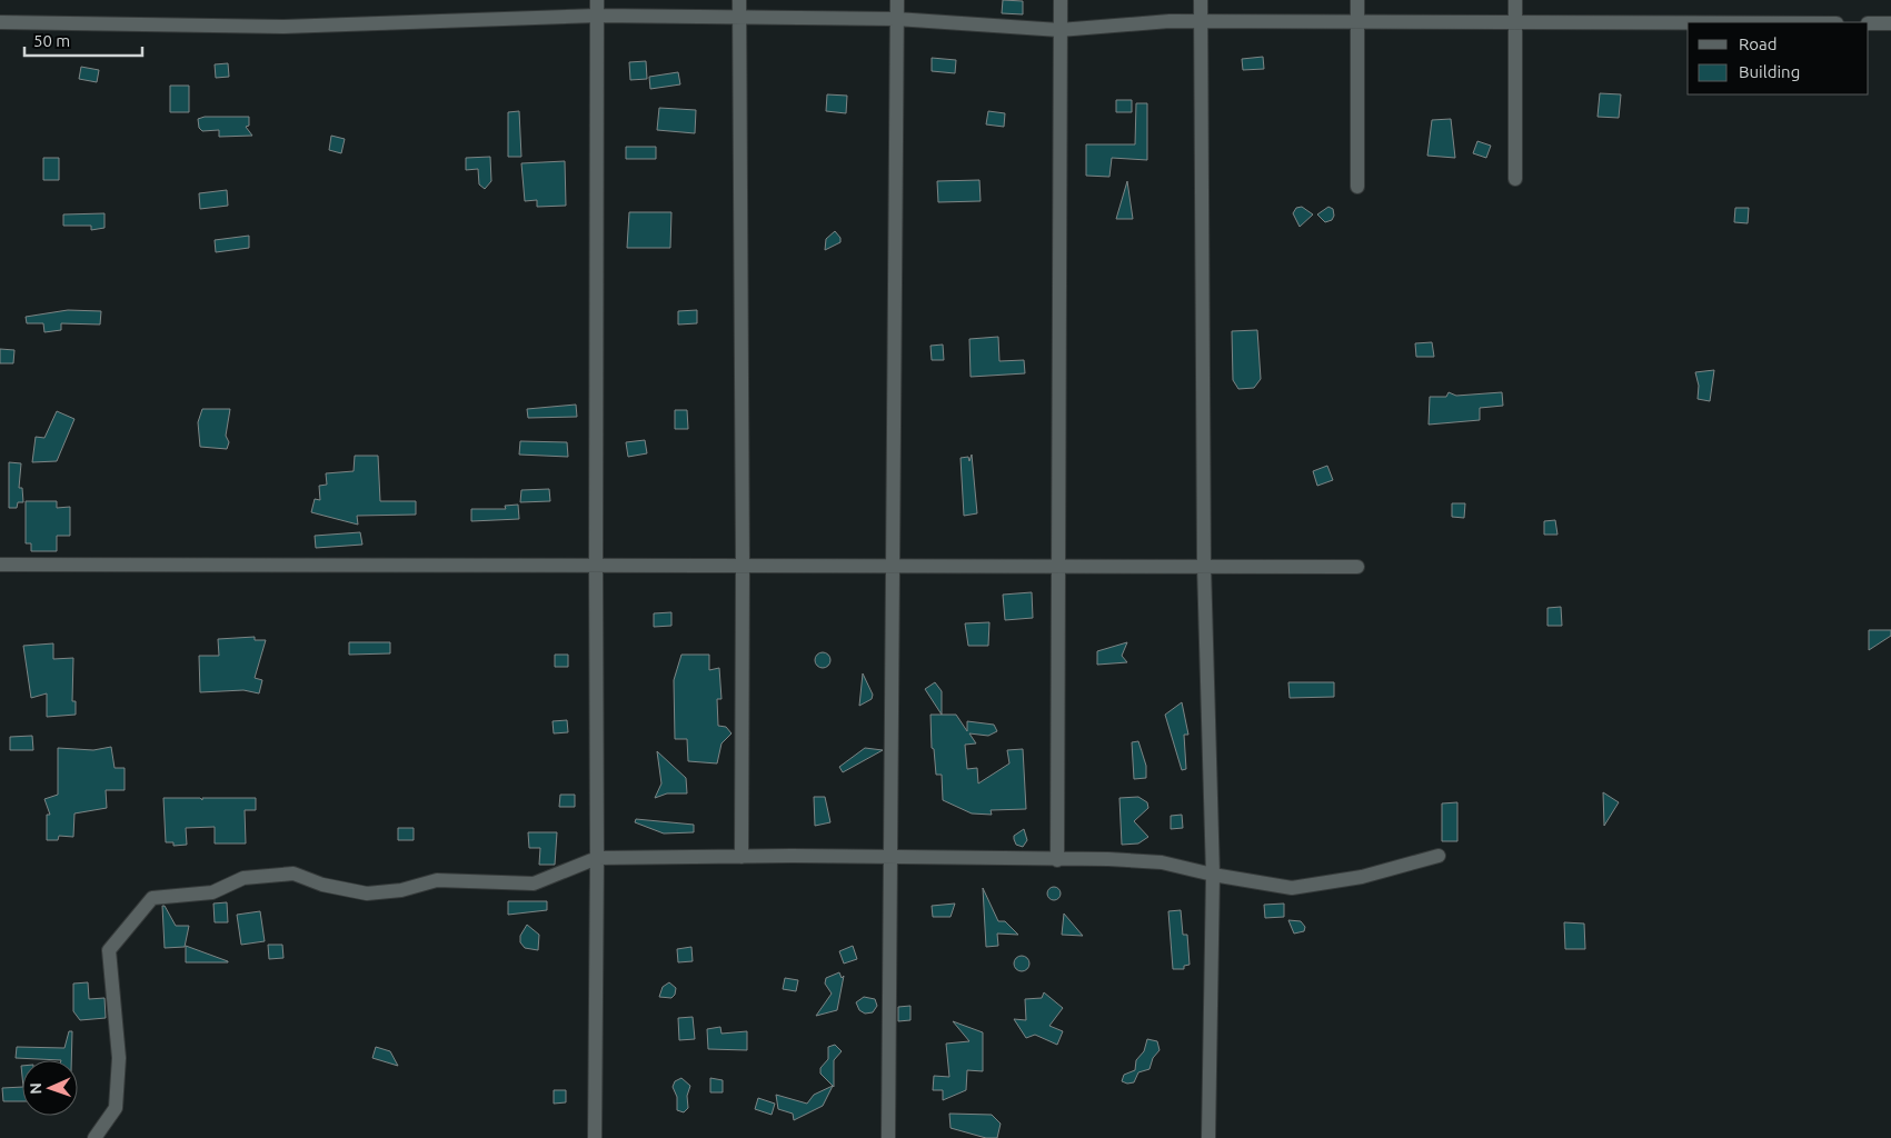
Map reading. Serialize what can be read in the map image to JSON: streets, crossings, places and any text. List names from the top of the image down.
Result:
{
  "legend": ["Road", "Building"],
  "scale_bar": "50 m",
  "north": "left"
}
